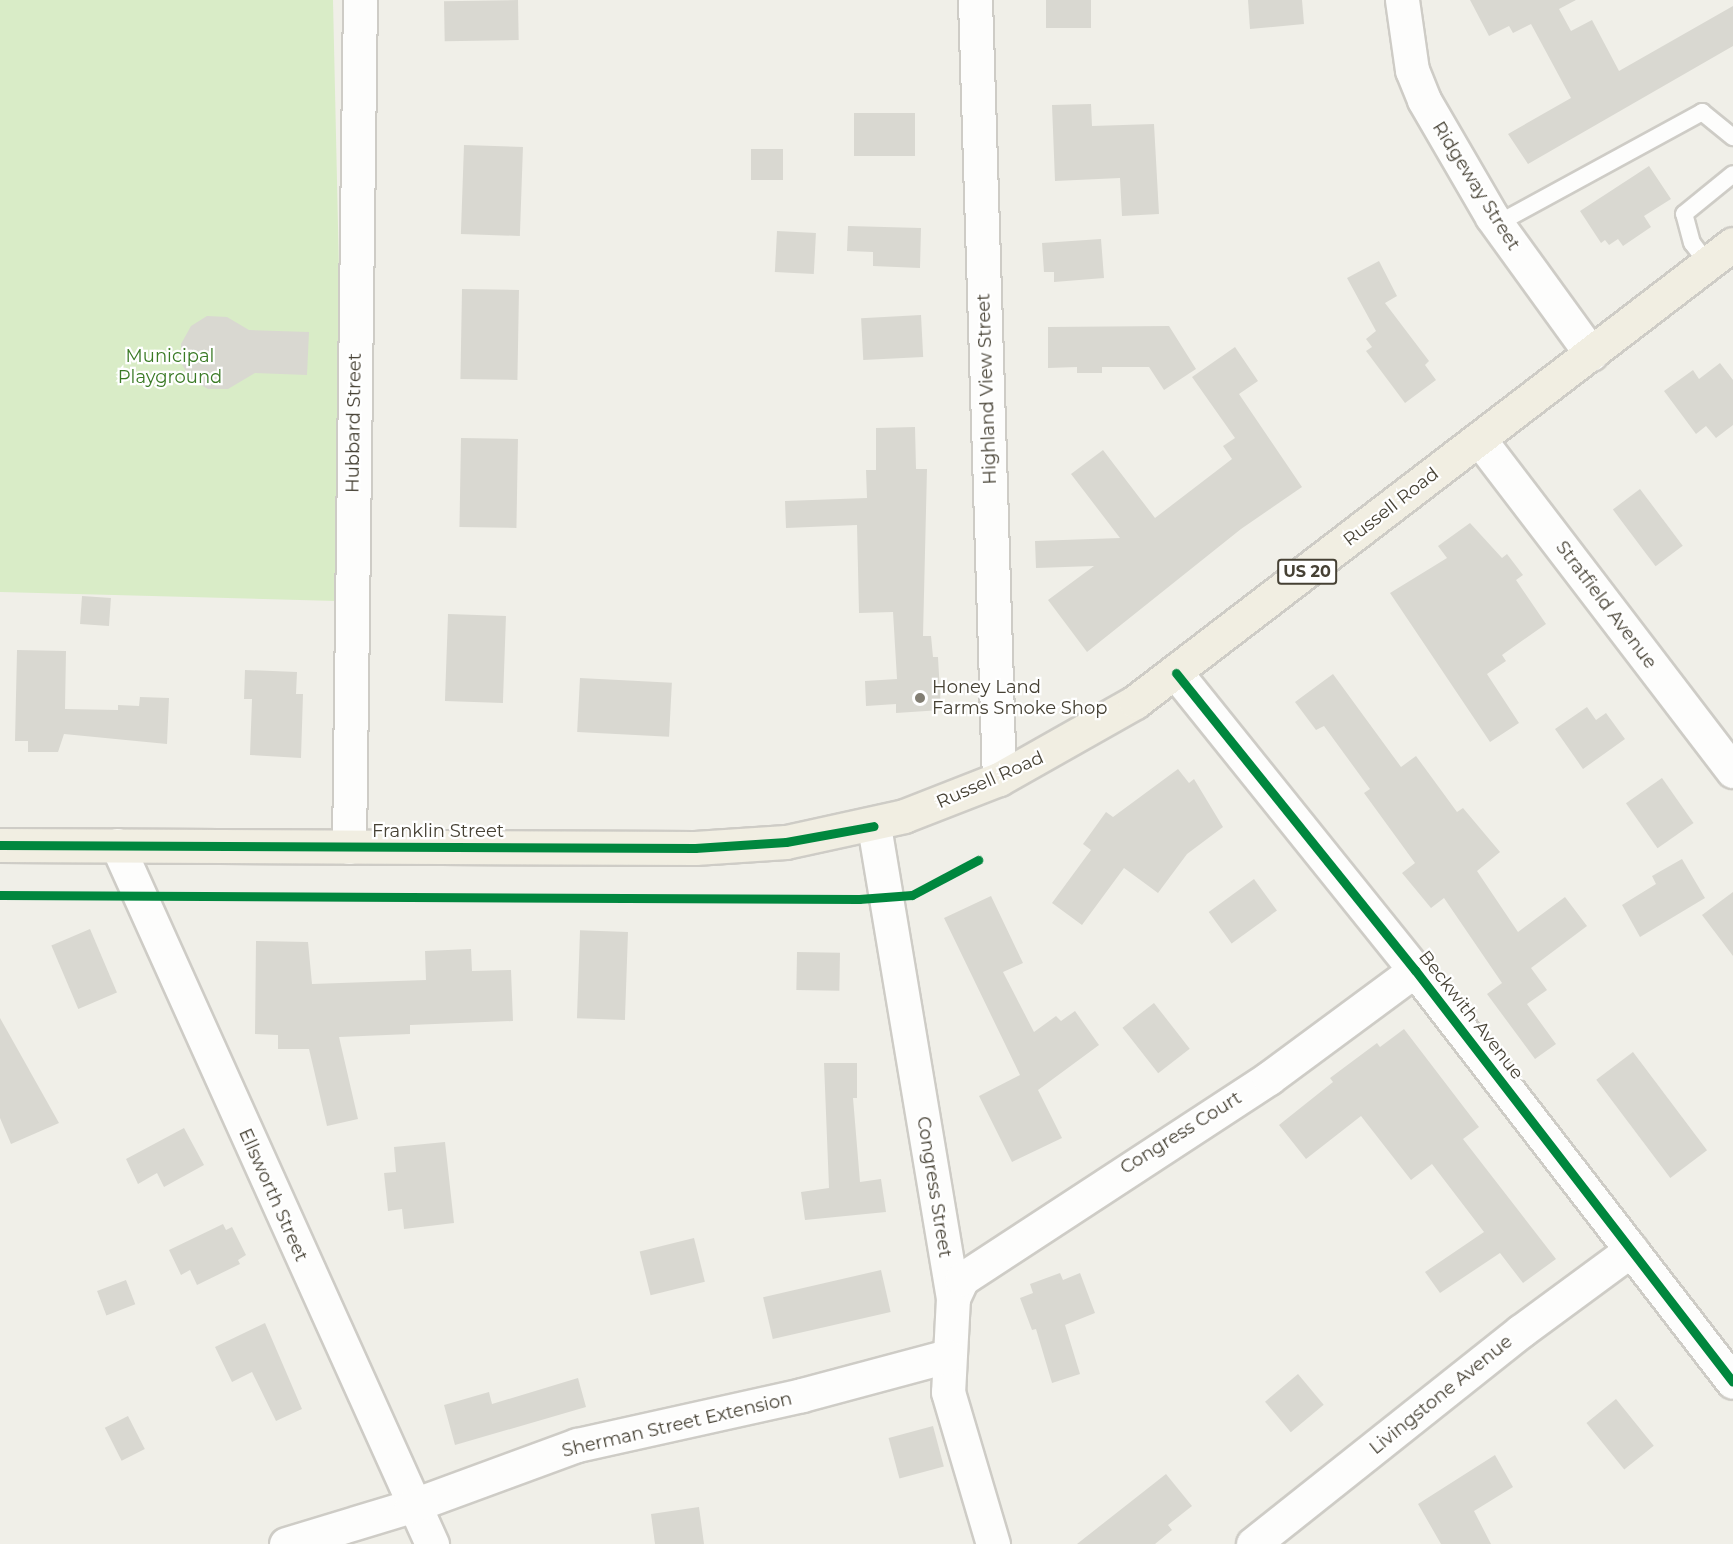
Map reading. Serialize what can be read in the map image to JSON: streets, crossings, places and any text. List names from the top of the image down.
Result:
{
  "streets": {
    "main road": ["Russell Road", "US 20", "Franklin Street"],
    "street": [
      "Ridgeway Street",
      "Highland View Street",
      "Hubbard Street",
      "Stratfield Avenue",
      "Beckwith Avenue",
      "Congress Court",
      "Congress Street",
      "Ellsworth Street",
      "Livingstone Avenue",
      "Sherman Street Extension"
    ]
  },
  "crossings": [
    ["Ridgeway Street", "Russell Road"],
    ["Highland View Street", "Russell Road"],
    ["Hubbard Street", "Franklin Street"],
    ["Russell Road", "Stratfield Avenue"],
    ["Russell Road", "Franklin Street"],
    ["Russell Road", "Beckwith Avenue"],
    ["Russell Road", "Congress Street"],
    ["Franklin Street", "Congress Street"],
    ["Franklin Street", "Ellsworth Street"],
    ["Beckwith Avenue", "Congress Court"],
    ["Beckwith Avenue", "Livingstone Avenue"],
    ["Congress Court", "Congress Street"],
    ["Congress Street", "Sherman Street Extension"],
    ["Ellsworth Street", "Sherman Street Extension"]
  ],
  "parks": ["Municipal Playground"],
  "places": ["Honey Land Farms Smoke Shop"]
}
